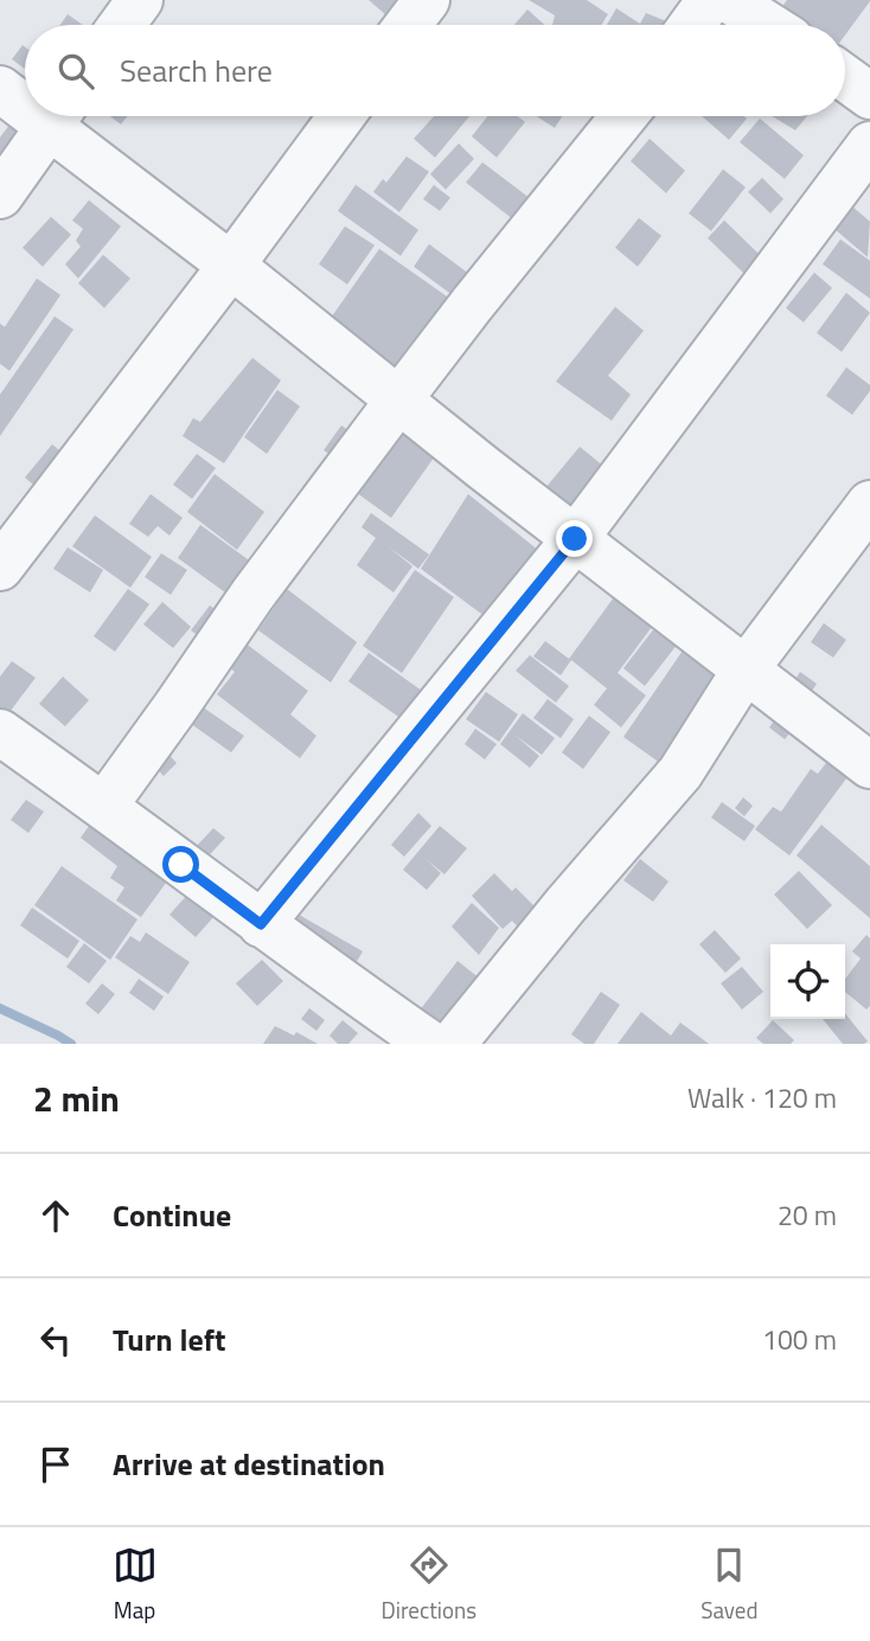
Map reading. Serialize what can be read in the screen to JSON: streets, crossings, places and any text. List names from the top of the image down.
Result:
{
  "page": {
    "search": "Search here",
    "heading": ["2 min", "Walk · 120 m"],
    "list": [
      ["Continue", "20 m"],
      ["Turn left", "100 m"],
      "Arrive at destination"
    ],
    "nav": ["Map", "Directions", "Saved"]
  }
}
